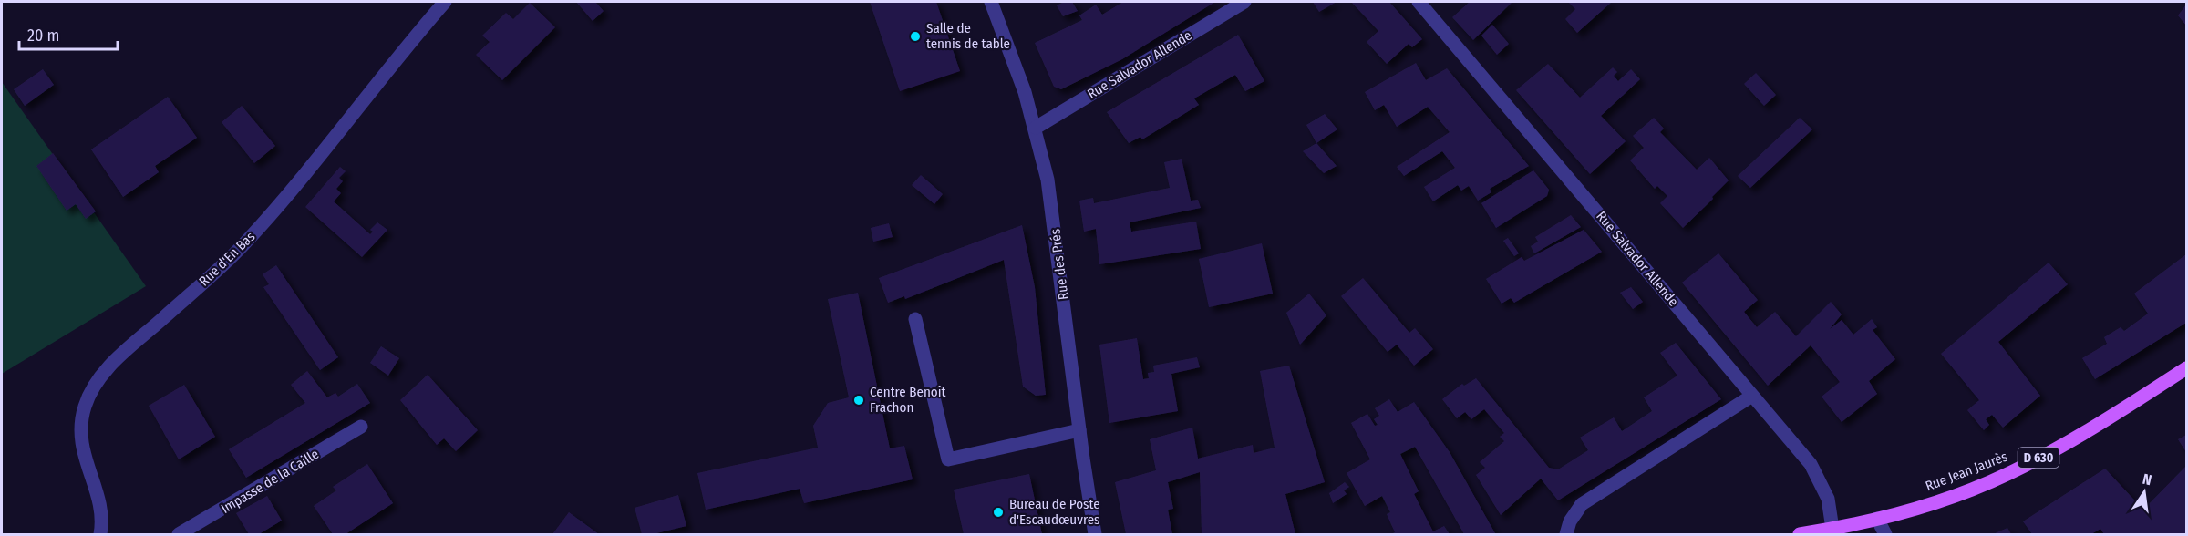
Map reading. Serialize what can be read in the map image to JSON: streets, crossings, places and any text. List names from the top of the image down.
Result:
{
  "streets": {
    "main road": ["D 630", "Rue Jean Jaurès"],
    "street": [
      "Rue Salvador Allende",
      "Rue d'En Bas",
      "Rue des Prés",
      "Impasse de la Caille"
    ]
  },
  "crossings": [
    ["Rue Salvador Allende", "Rue des Prés"],
    ["Rue Salvador Allende", "Rue Jean Jaurès"]
  ],
  "places": ["Salle de tennis de table", "Centre Benoît Frachon", "Bureau de Poste d'Escaudœuvres"],
  "scale_bar": "20 m",
  "north": "top"
}
